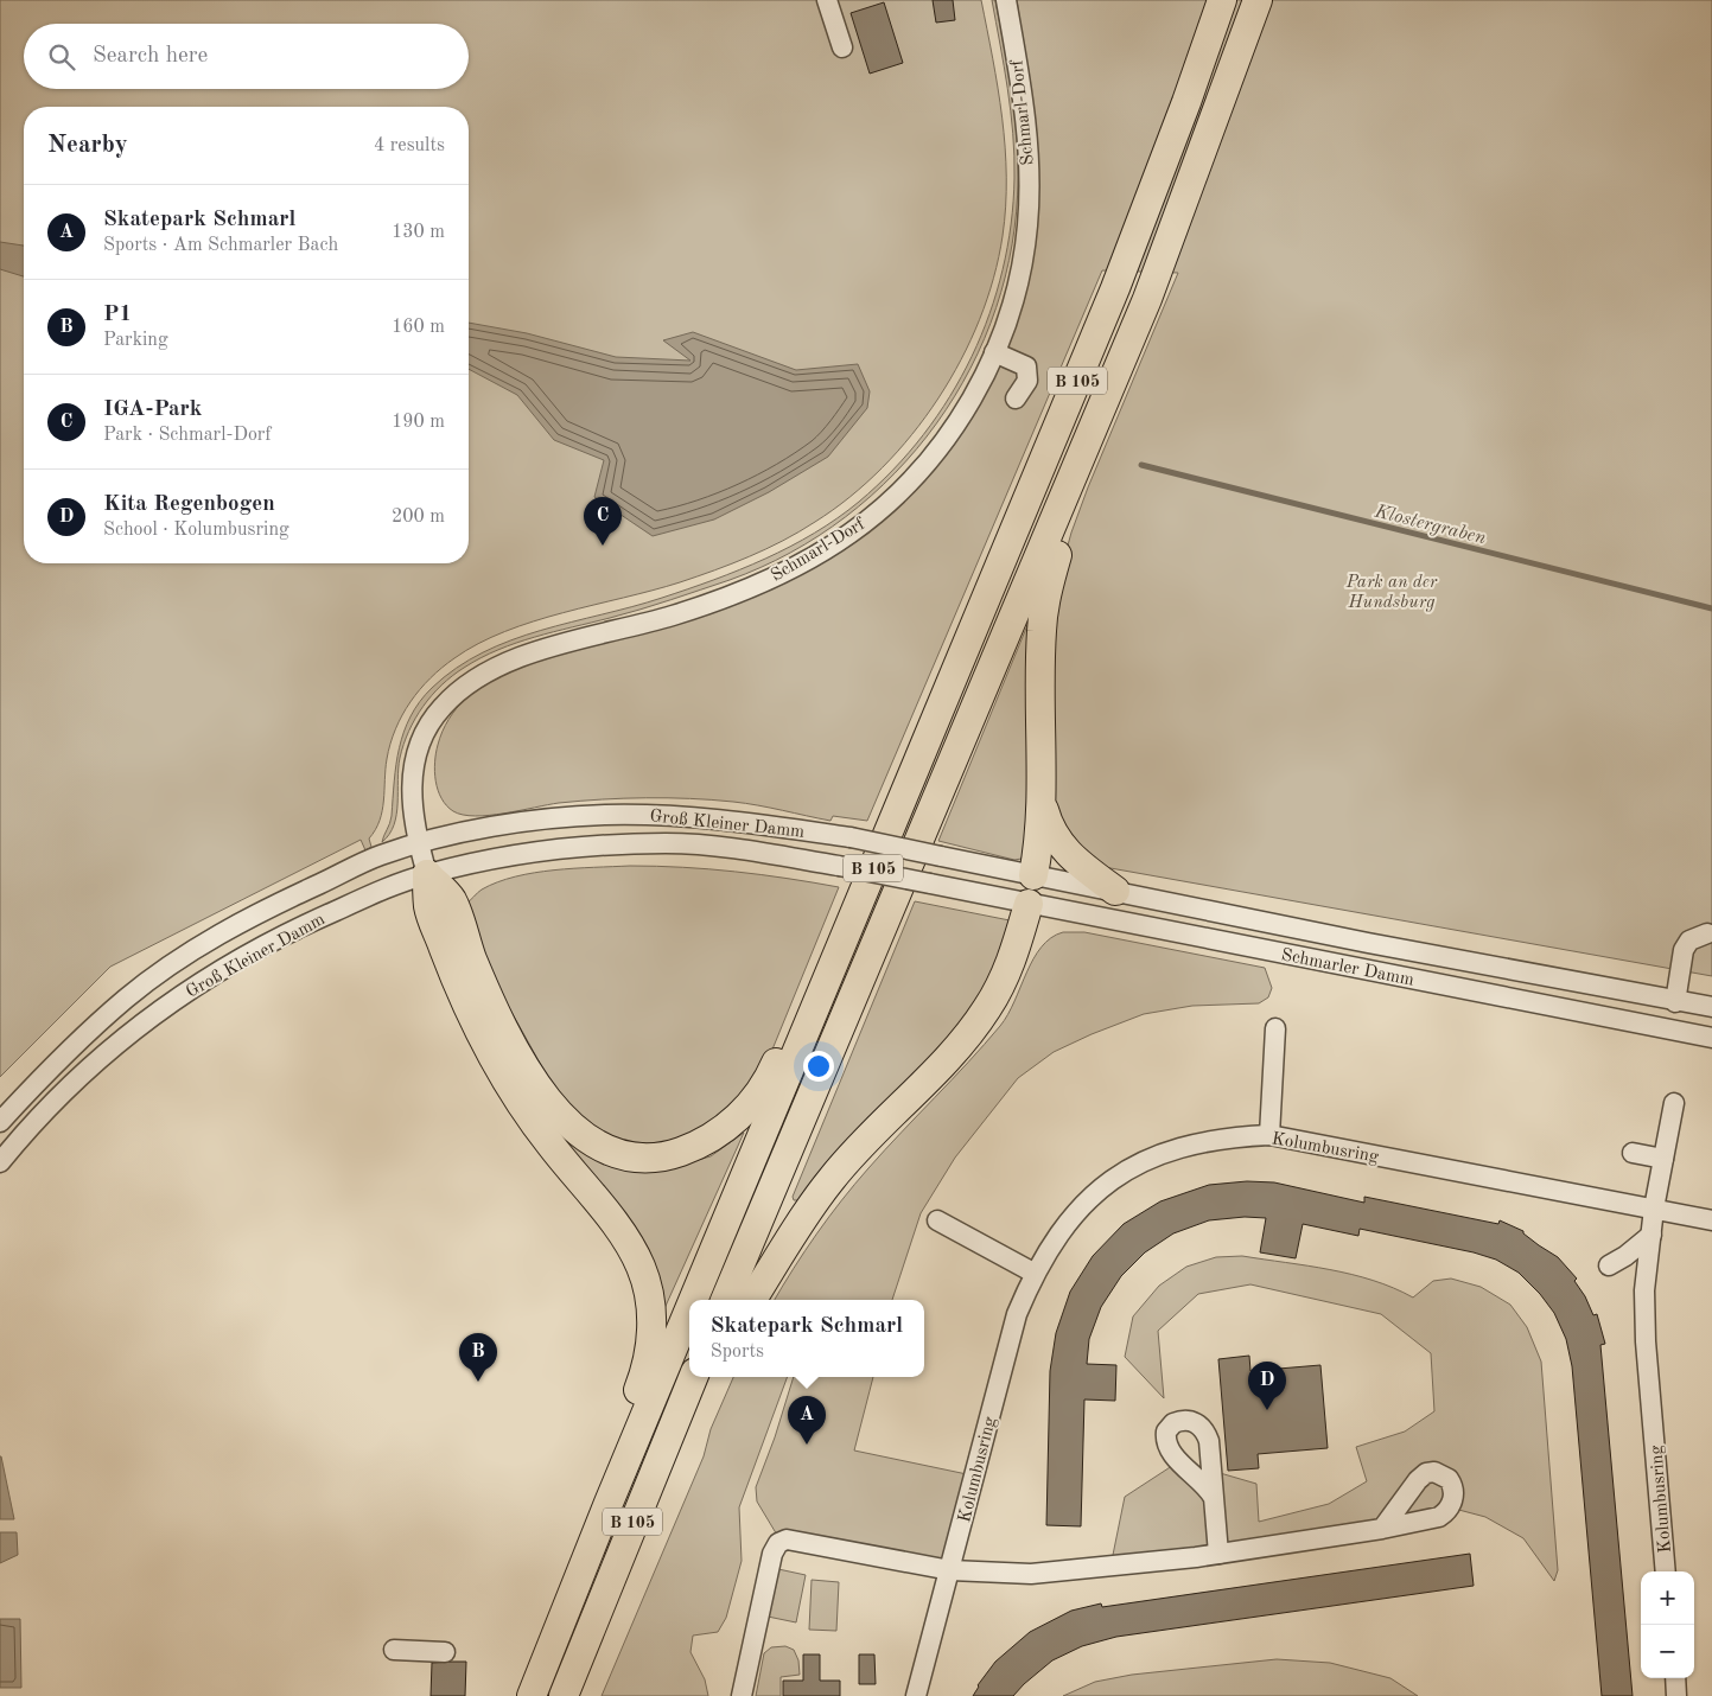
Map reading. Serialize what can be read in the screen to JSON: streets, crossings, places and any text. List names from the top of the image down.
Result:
{
  "streets": {
    "highway": ["B 105"],
    "street": [
      "Schmarl-Dorf",
      "Groß Kleiner Damm",
      "Schmarler Damm",
      "Kolumbusring"
    ]
  },
  "crossings": [
    ["Schmarl-Dorf", "Groß Kleiner Damm"],
    ["Groß Kleiner Damm", "Schmarler Damm"]
  ],
  "water": ["Klostergraben"],
  "parks": ["Park an der Hundsburg"],
  "page": {
    "search": "Search here",
    "heading": ["Nearby", "4 results"],
    "list": [
      {
        "mark": "A",
        "name": "Skatepark Schmarl",
        "note": "Sports · Am Schmarler Bach",
        "value": "130 m"
      },
      {
        "mark": "B",
        "name": "P1",
        "note": "Parking",
        "value": "160 m"
      },
      {
        "mark": "C",
        "name": "IGA-Park",
        "note": "Park · Schmarl-Dorf",
        "value": "190 m"
      },
      {
        "mark": "D",
        "name": "Kita Regenbogen",
        "note": "School · Kolumbusring",
        "value": "200 m"
      }
    ],
    "pins": [
      "C",
      "B",
      "D",
      "A"
    ],
    "popup": ["Skatepark Schmarl", "Sports"],
    "map_buttons": ["+", "−"]
  }
}
